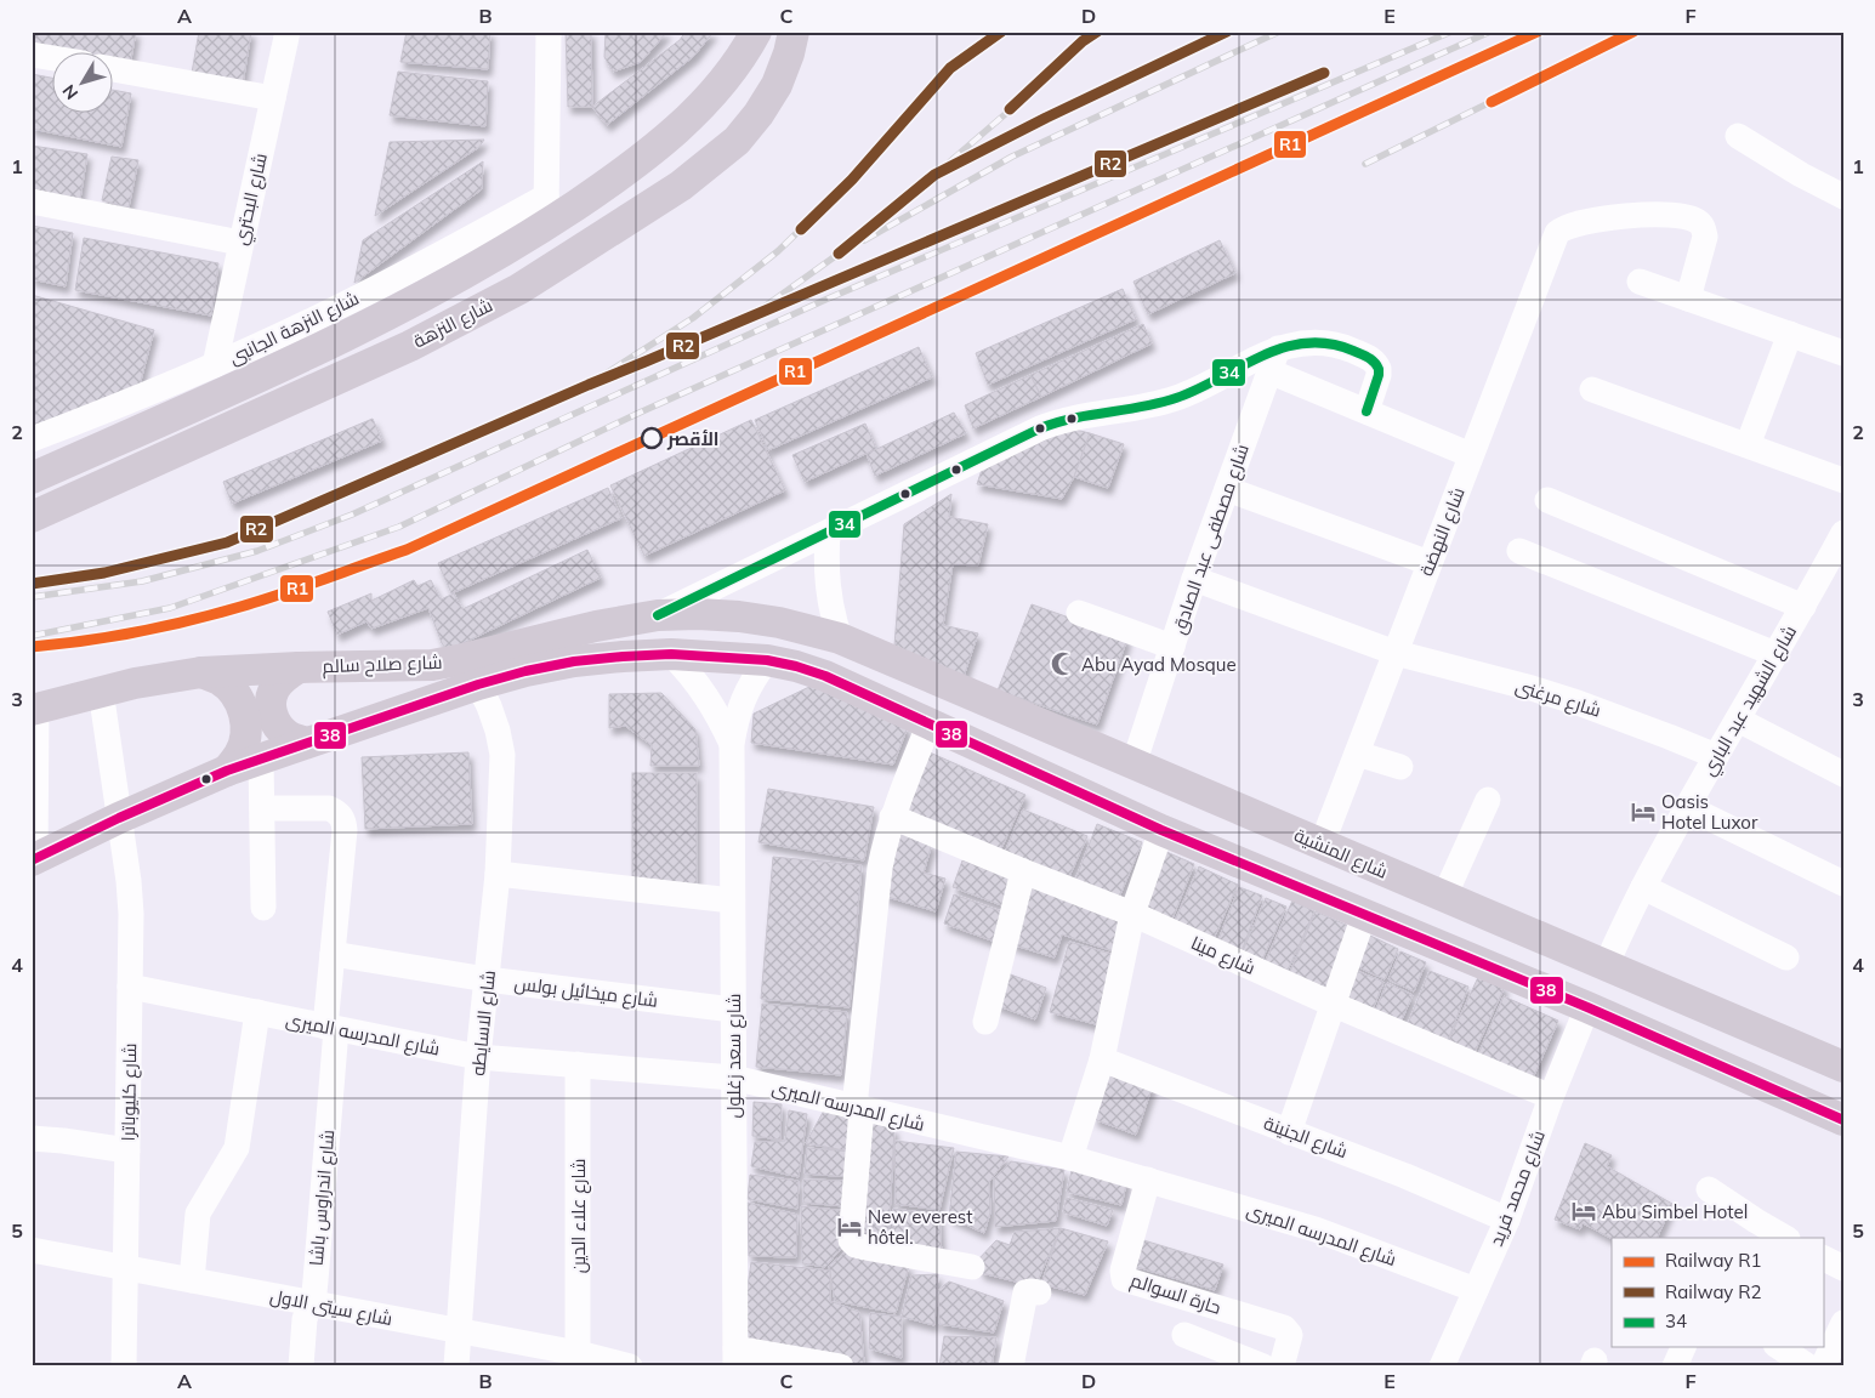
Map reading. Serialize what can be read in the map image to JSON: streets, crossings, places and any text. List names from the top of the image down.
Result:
{
  "streets": {
    "main road": ["شارع النزهة", "شارع صلاح سالم", "شارع المنشية"],
    "street": [
      "شارع البحتري",
      "شارع النزهة الجانبى",
      "شارع النهضة",
      "شارع مصطفى عبد الصادق",
      "شارع مرغنى",
      "شارع الشهيد عبد الباري",
      "شارع مينا",
      "شارع ميخائيل بولس",
      "شارع الاسايطه",
      "شارع المدرسه الميرى",
      "شارع سعد زغلول",
      "شارع كليوباترا",
      "شارع الجنينة",
      "شارع محمد فريد",
      "شارع اندراوس باشا",
      "شارع علاء الدين",
      "حارة السوالم",
      "شارع سيتى الاول"
    ]
  },
  "crossings": [
    ["شارع البحتري", "شارع النزهة الجانبى"],
    ["شارع النزهة", "شارع النزهة الجانبى"],
    ["شارع النهضة", "شارع مرغنى"],
    ["شارع النهضة", "شارع المنشية"],
    ["شارع مصطفى عبد الصادق", "شارع مرغنى"],
    ["شارع مصطفى عبد الصادق", "شارع المنشية"],
    ["شارع صلاح سالم", "شارع المنشية"],
    ["شارع صلاح سالم", "شارع كليوباترا"],
    ["شارع مرغنى", "شارع الشهيد عبد الباري"],
    ["شارع الشهيد عبد الباري", "شارع المنشية"],
    ["شارع مينا", "شارع محمد فريد"],
    ["شارع ميخائيل بولس", "شارع الاسايطه"],
    ["شارع ميخائيل بولس", "شارع سعد زغلول"],
    ["شارع ميخائيل بولس", "شارع اندراوس باشا"],
    ["شارع الاسايطه", "شارع المدرسه الميرى"],
    ["شارع الاسايطه", "شارع سيتى الاول"],
    ["شارع المدرسه الميرى", "شارع سعد زغلول"],
    ["شارع المدرسه الميرى", "شارع كليوباترا"],
    ["شارع المدرسه الميرى", "شارع محمد فريد"],
    ["شارع المدرسه الميرى", "شارع اندراوس باشا"],
    ["شارع المدرسه الميرى", "شارع علاء الدين"],
    ["شارع المدرسه الميرى", "حارة السوالم"],
    ["شارع كليوباترا", "شارع سيتى الاول"],
    ["شارع الجنينة", "شارع محمد فريد"],
    ["شارع اندراوس باشا", "شارع سيتى الاول"],
    ["شارع علاء الدين", "شارع سيتى الاول"]
  ],
  "places": {
    "other": ["الأقصر"],
    "mosque": ["Abu Ayad Mosque"],
    "hotel": ["Oasis Hotel Luxor", "Abu Simbel Hotel", "New everest hôtel."]
  },
  "lines": [
    "rail line R1",
    "rail line R2",
    "transit line 34",
    "transit line 38"
  ],
  "legend": ["Railway R1", "Railway R2", "34"],
  "north": "bottom left",
  "grid": {
    "columns": [
      "A",
      "B",
      "C",
      "D",
      "E",
      "F"
    ],
    "rows": [
      "1",
      "2",
      "3",
      "4",
      "5"
    ]
  }
}
